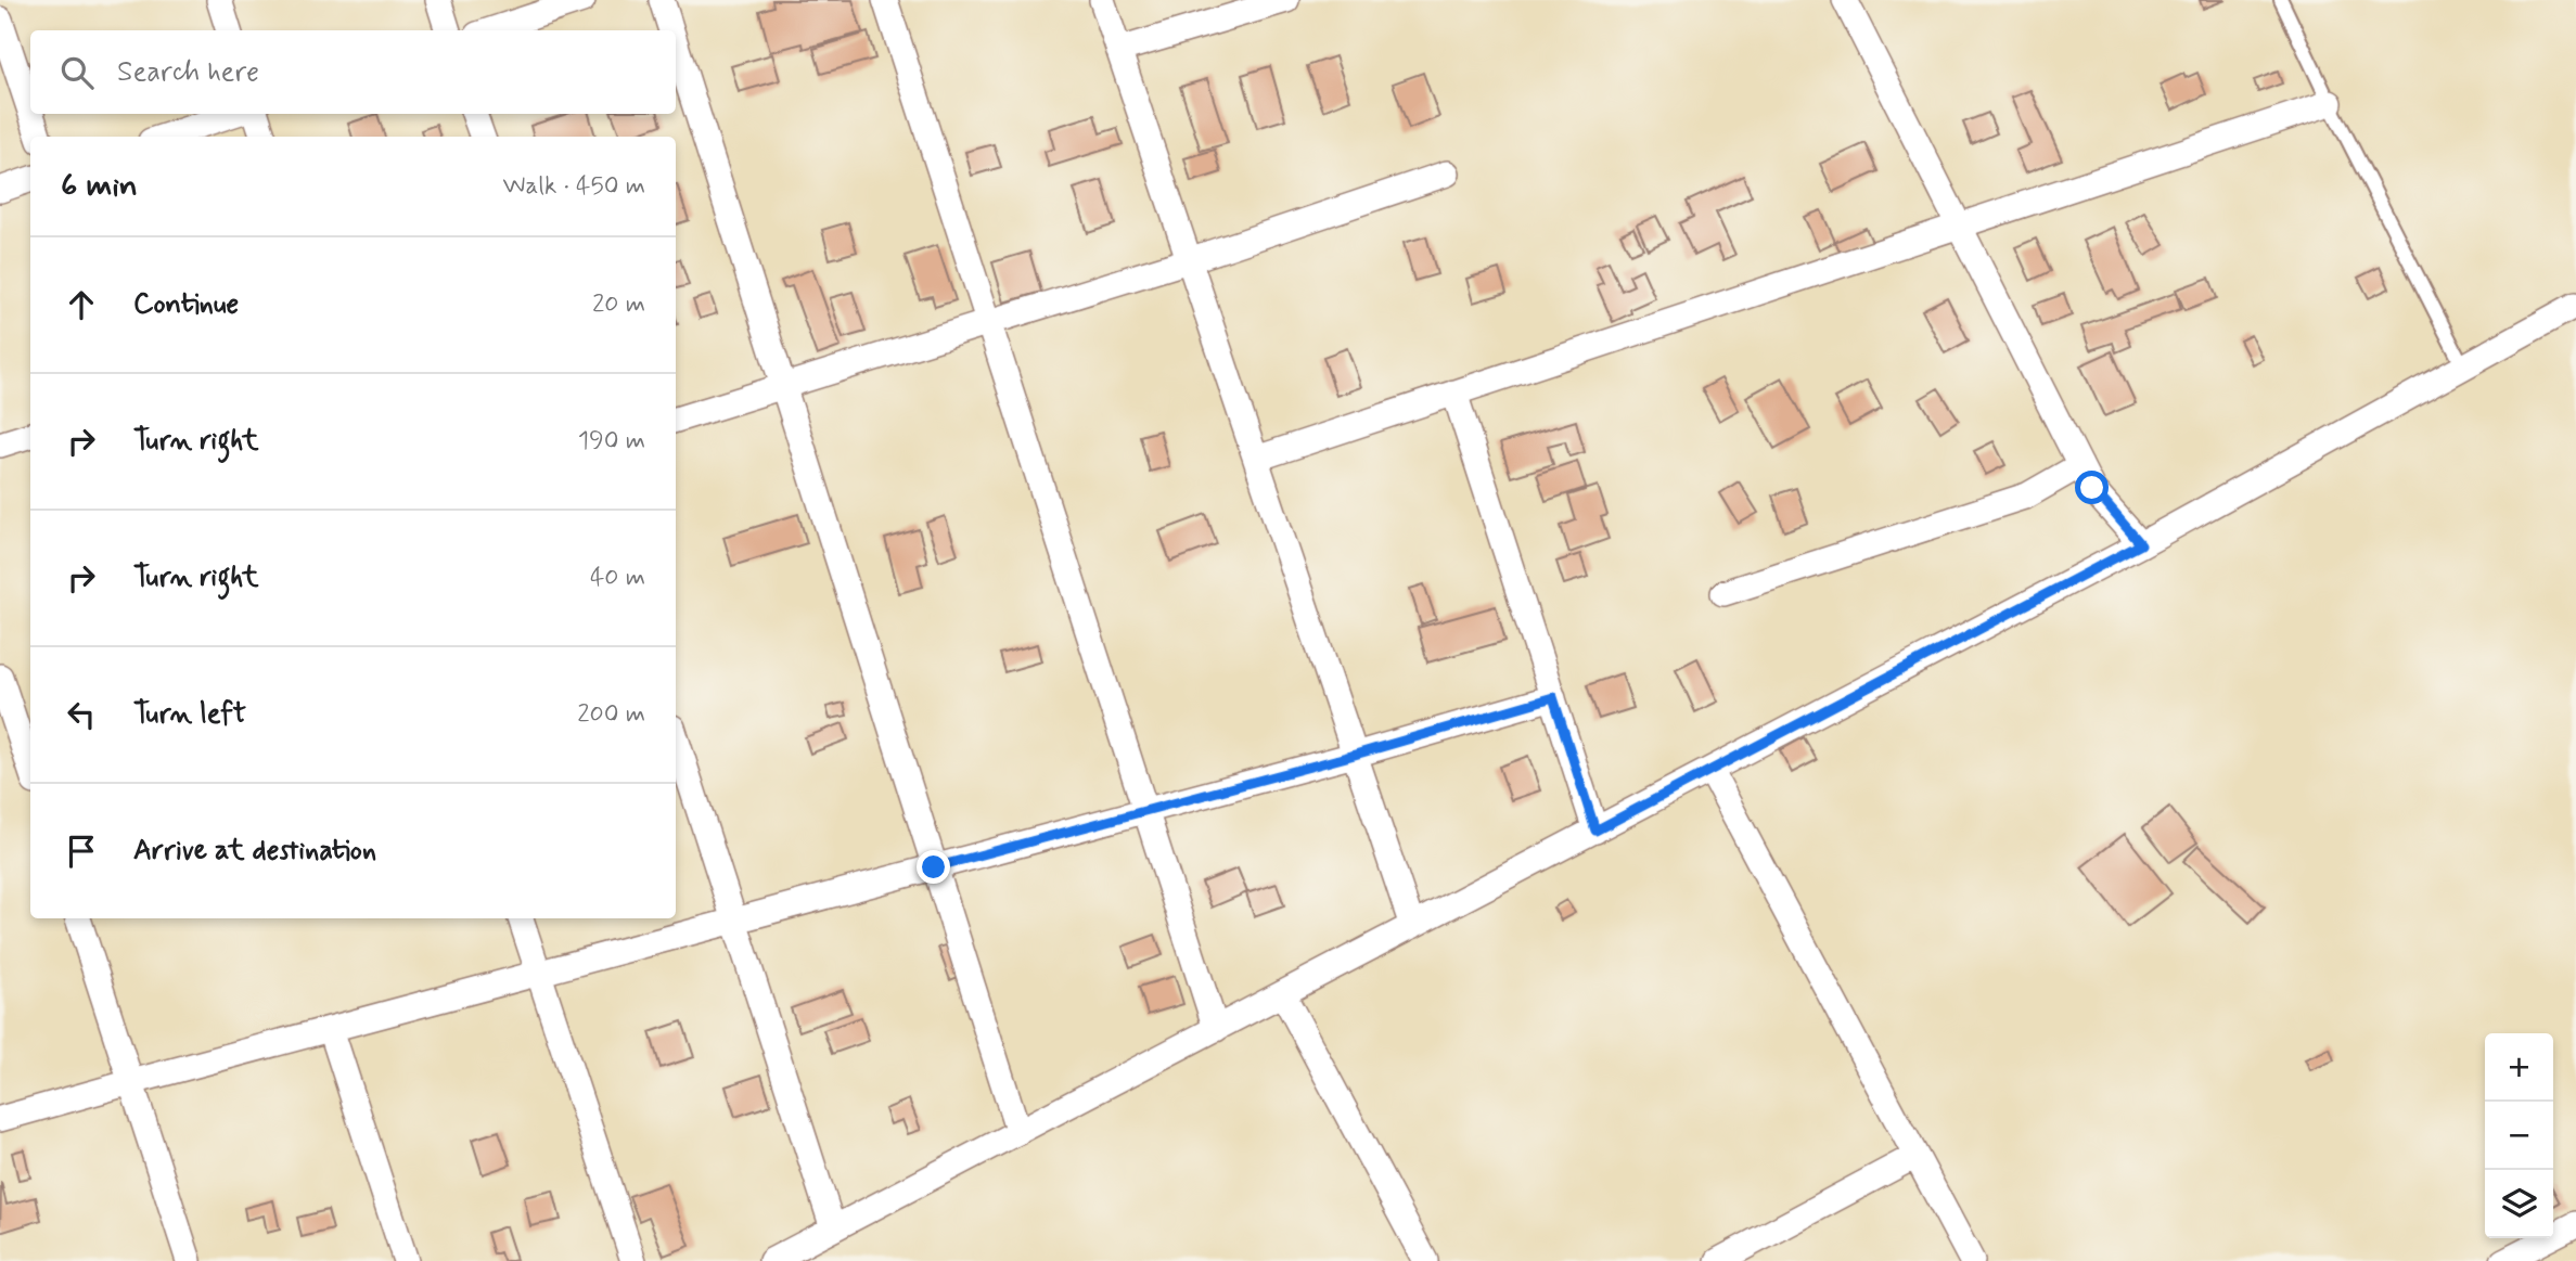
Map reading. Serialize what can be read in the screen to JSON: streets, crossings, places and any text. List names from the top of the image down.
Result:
{
  "page": {
    "search": "Search here",
    "heading": ["6 min", "Walk · 450 m"],
    "list": [
      ["Continue", "20 m"],
      ["Turn right", "190 m"],
      ["Turn right", "40 m"],
      ["Turn left", "200 m"],
      "Arrive at destination"
    ],
    "map_buttons": ["+", "−"]
  }
}
